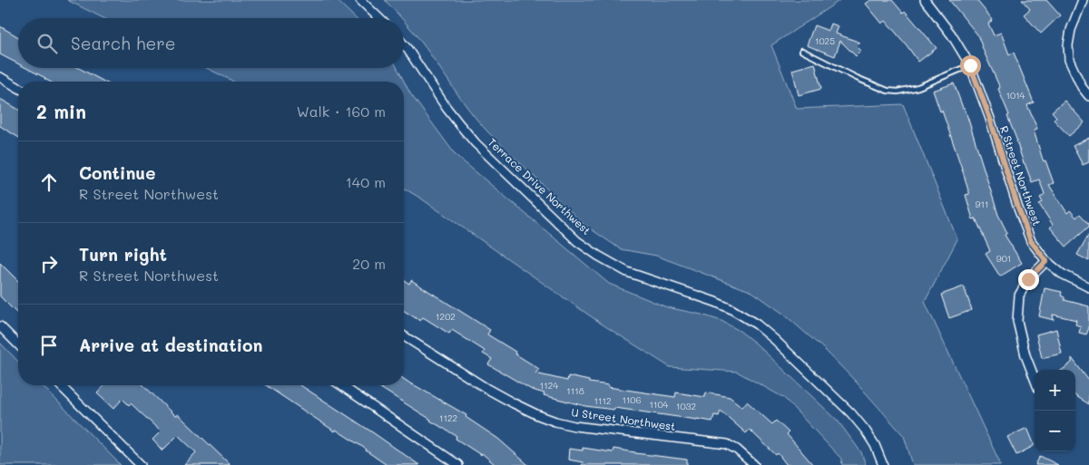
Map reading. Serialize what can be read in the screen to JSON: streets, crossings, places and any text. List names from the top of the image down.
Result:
{
  "streets": {
    "street": ["R Street Northwest", "Terrace Drive Northwest", "U Street Northwest"]
  },
  "house_numbers": [
    "1025",
    "1014",
    "911",
    "901",
    "1202",
    "1124",
    "1118",
    "1106",
    "1112",
    "1104",
    "1032",
    "1122"
  ],
  "page": {
    "search": "Search here",
    "heading": ["2 min", "Walk · 160 m"],
    "list": [
      ["Continue", "R Street Northwest", "140 m"],
      ["Turn right", "R Street Northwest", "20 m"],
      "Arrive at destination"
    ],
    "map_buttons": ["+", "−"]
  }
}
